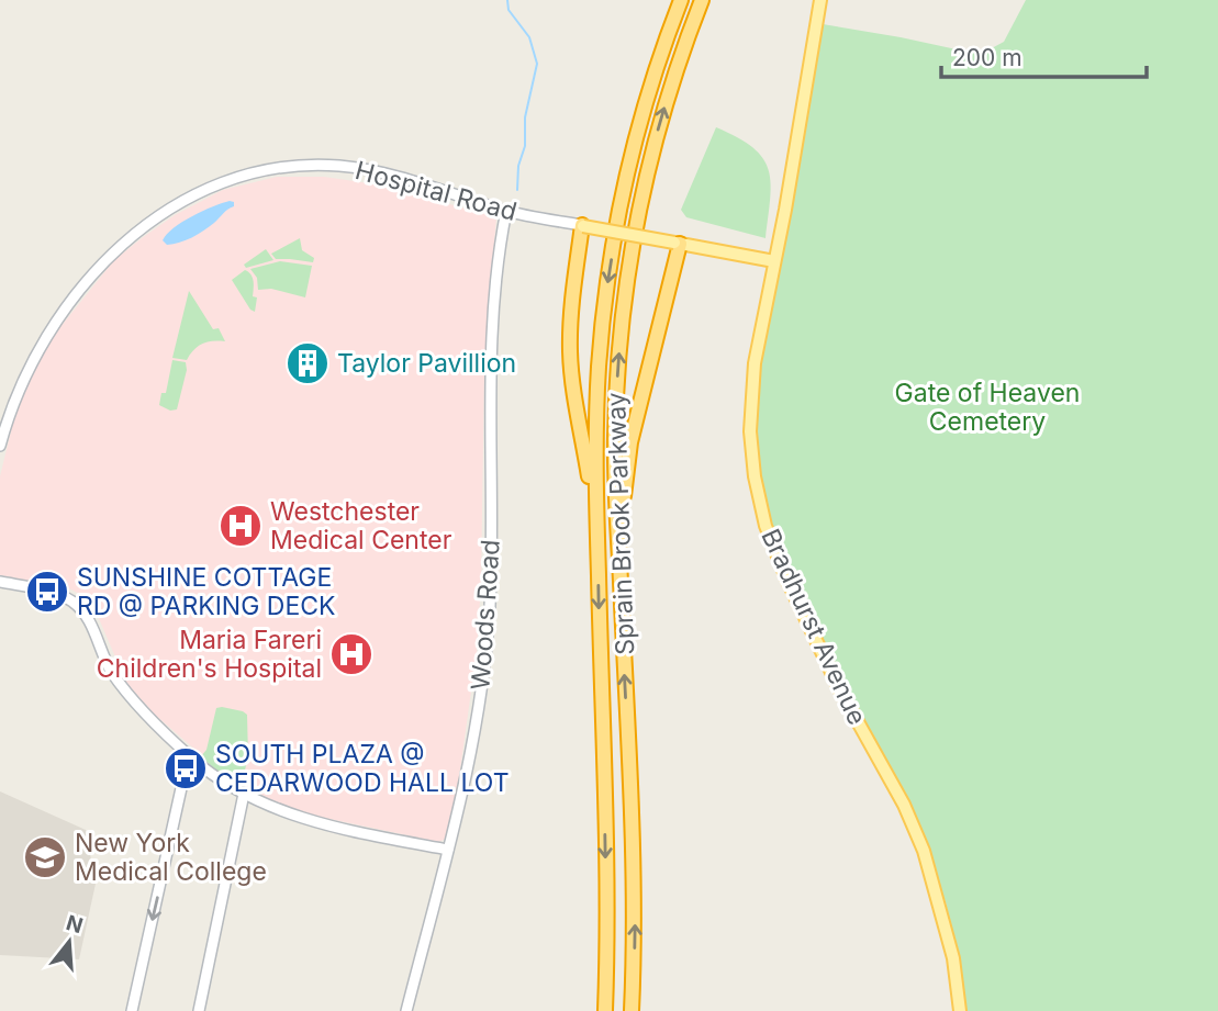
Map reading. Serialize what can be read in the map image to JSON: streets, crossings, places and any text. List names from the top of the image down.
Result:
{
  "streets": {
    "highway": ["Sprain Brook Parkway"],
    "main road": ["Hospital Road", "Bradhurst Avenue"],
    "street": ["Woods Road"]
  },
  "crossings": [
    ["Hospital Road", "Woods Road"],
    ["Hospital Road", "Bradhurst Avenue"]
  ],
  "parks": ["Gate of Heaven Cemetery"],
  "places": {
    "building": ["Taylor Pavillion"],
    "hospital": ["Westchester Medical Center", "Maria Fareri Children's Hospital"],
    "bus stop": ["SUNSHINE COTTAGE RD @ PARKING DECK", "SOUTH PLAZA @ CEDARWOOD HALL LOT"],
    "school or university": ["New York Medical College"]
  },
  "scale_bar": "200 m",
  "north": "top"
}
